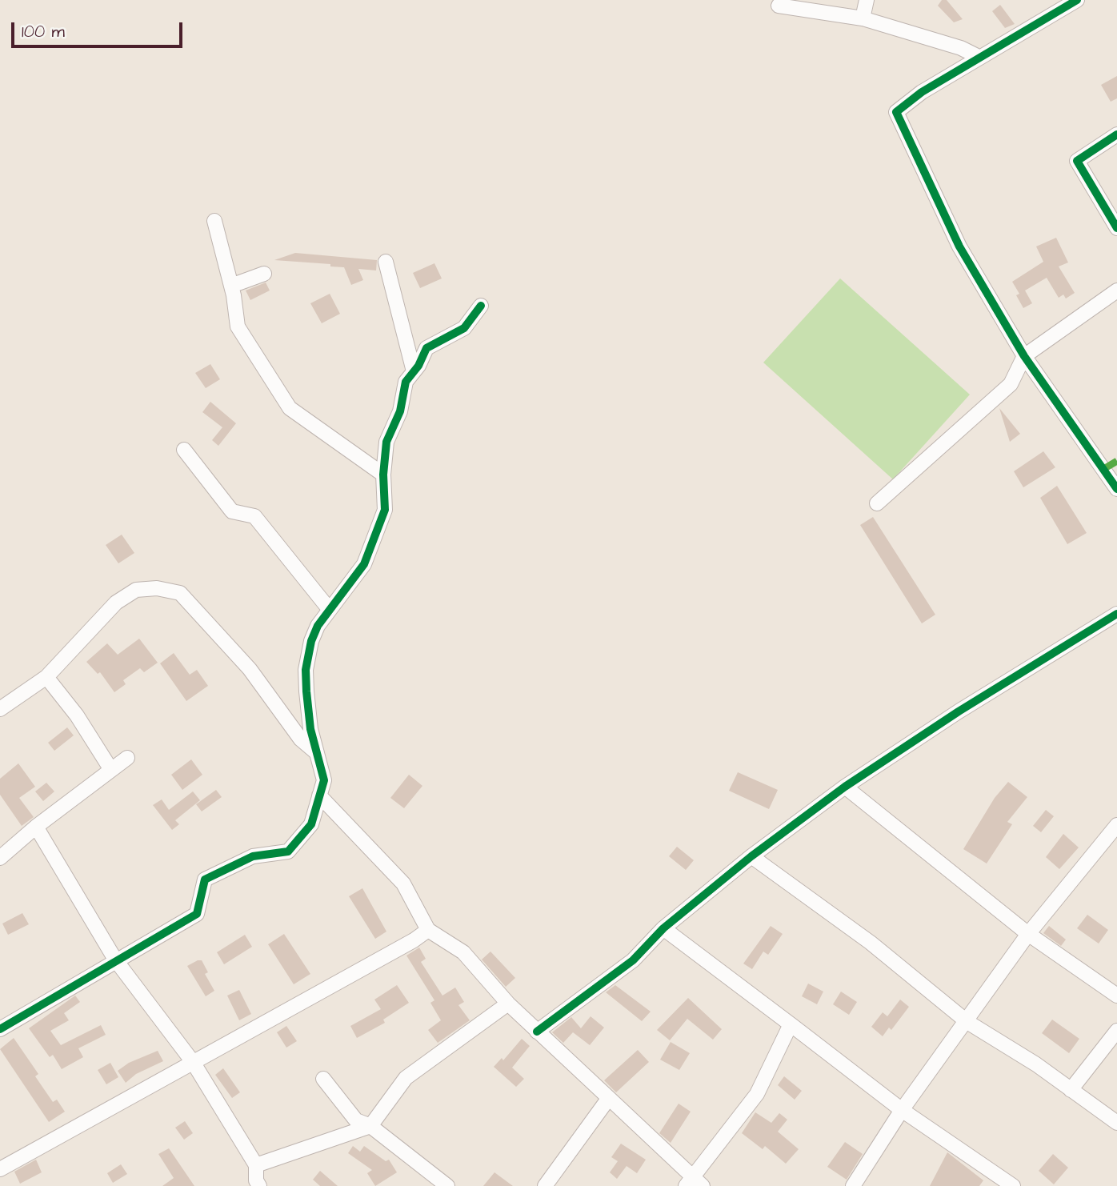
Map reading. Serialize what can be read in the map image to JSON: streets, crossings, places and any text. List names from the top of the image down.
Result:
{
  "scale_bar": "100 m"
}
